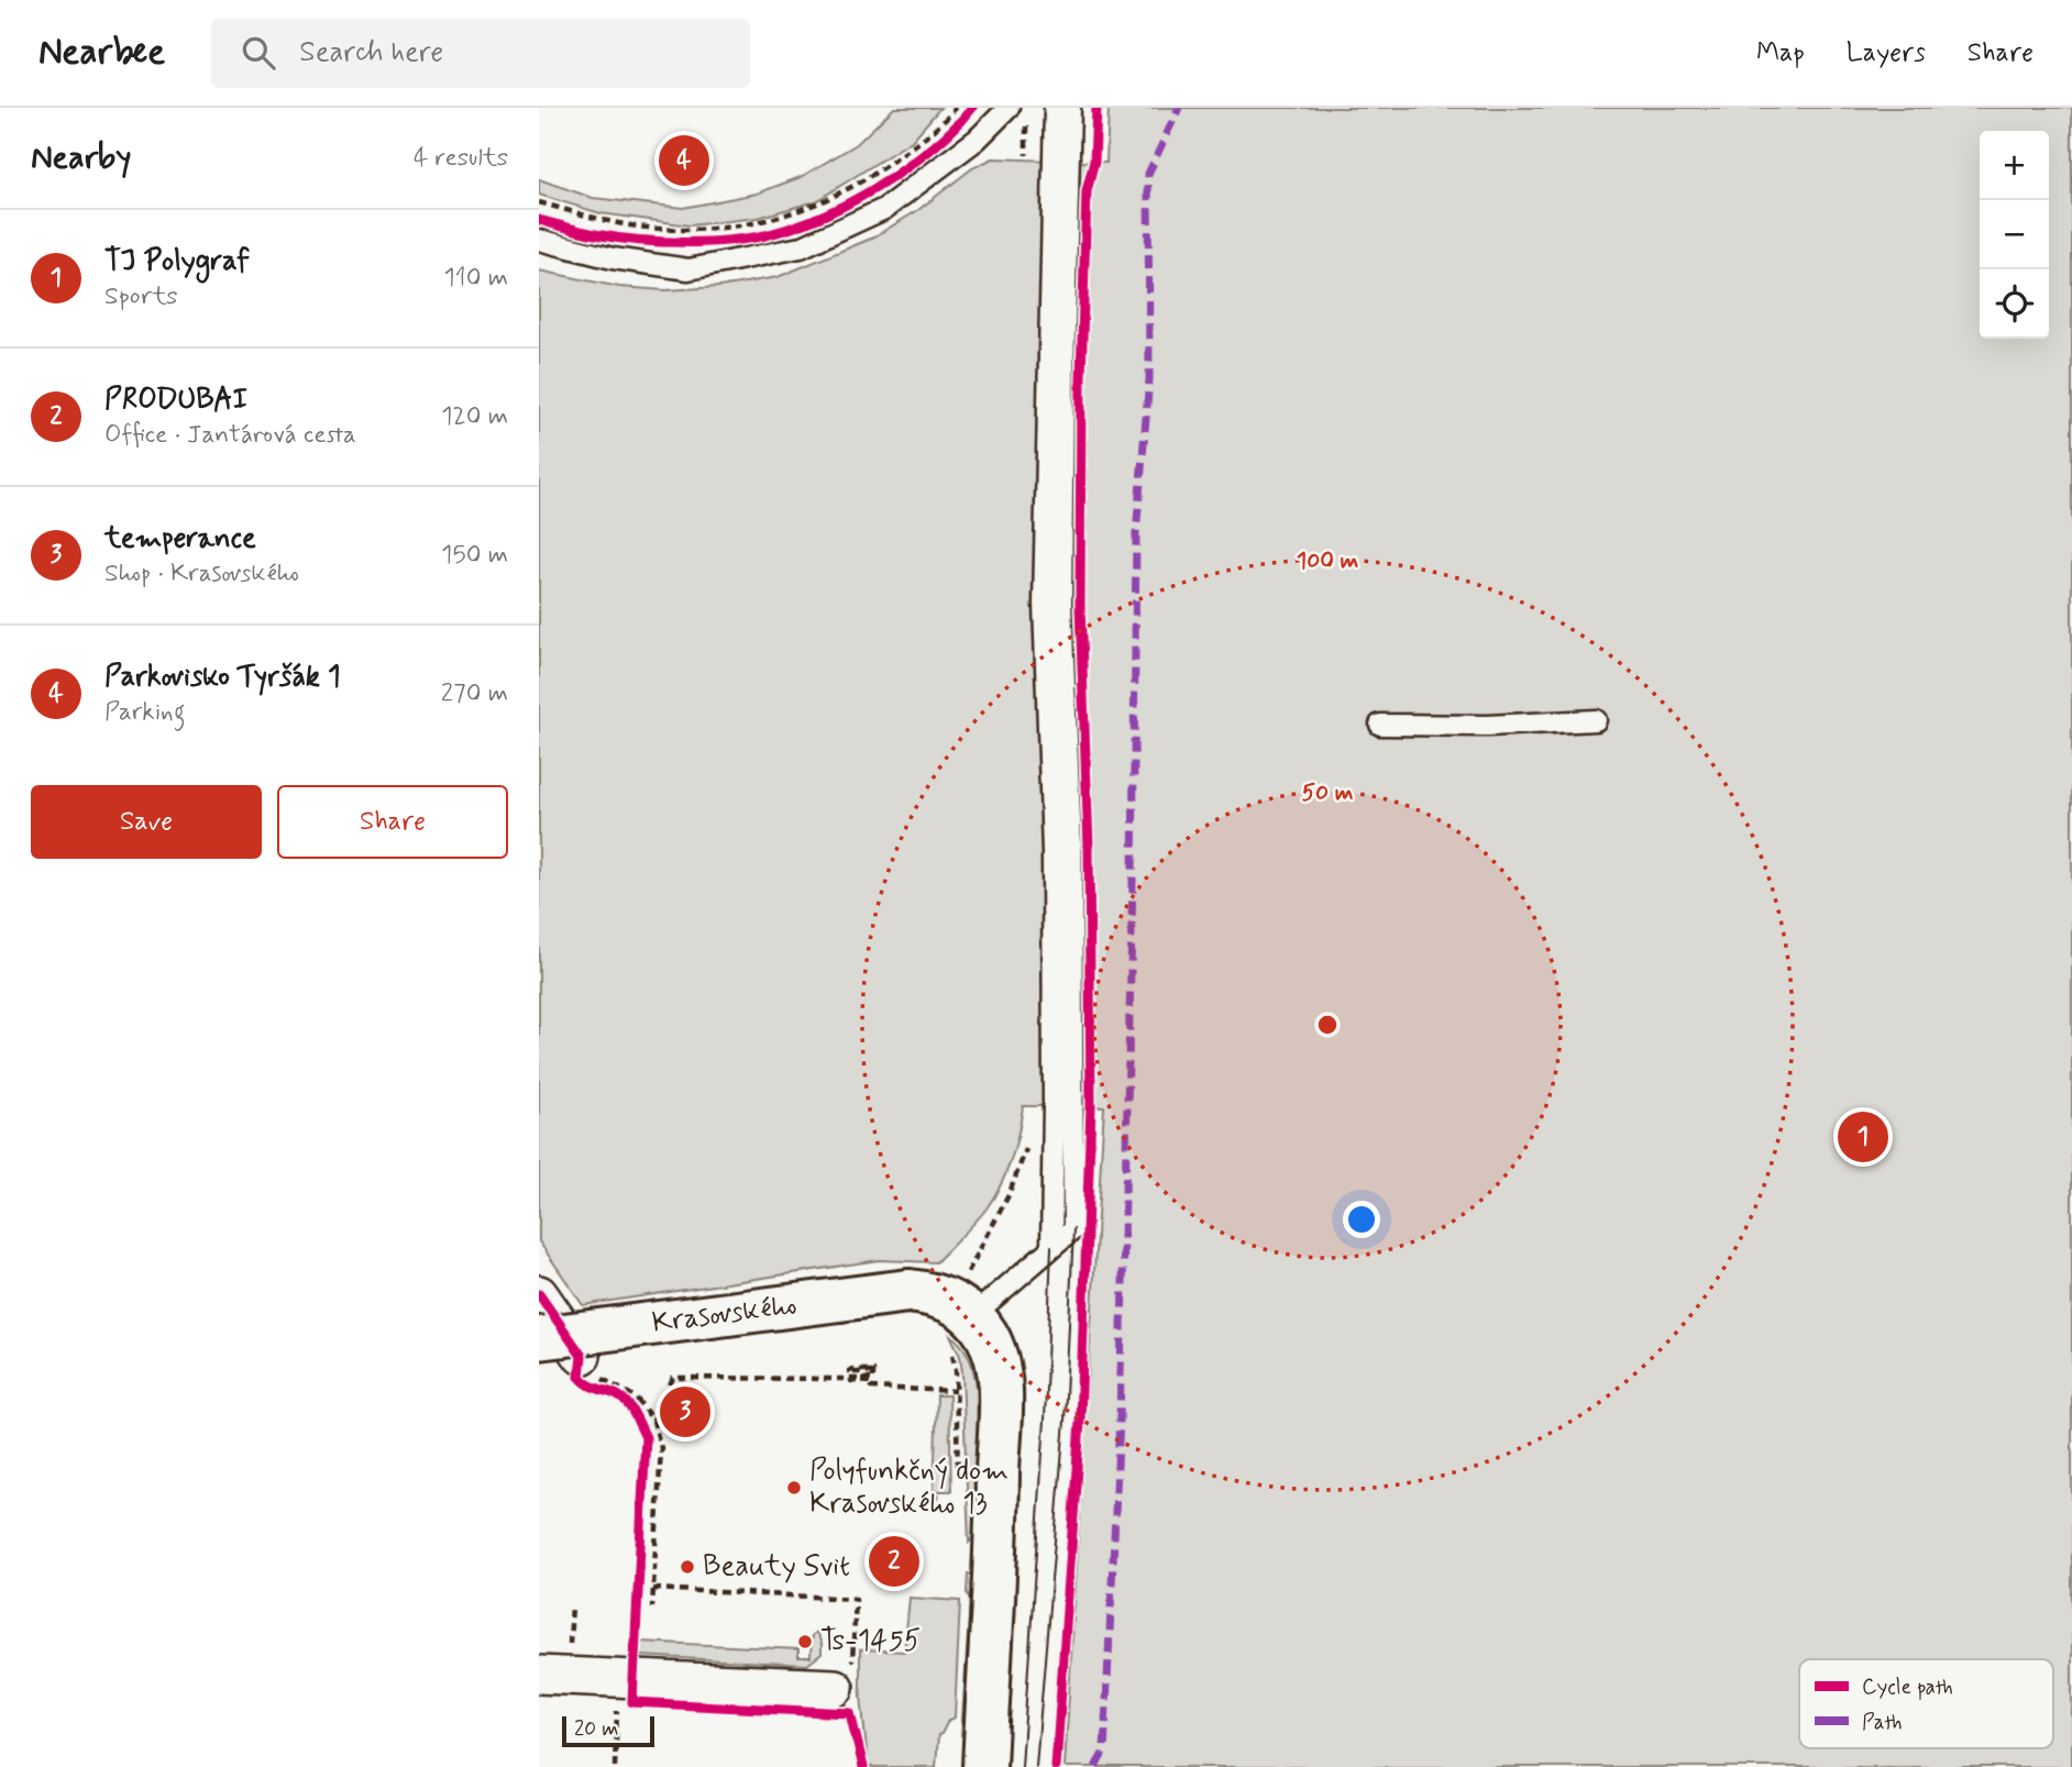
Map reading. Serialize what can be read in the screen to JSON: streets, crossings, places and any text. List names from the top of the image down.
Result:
{
  "streets": {
    "street": ["Krasovského"]
  },
  "places": ["Polyfunkčný dom Krasovského 13", "Beauty Svit", "Ts-1455"],
  "legend": ["Cycle path", "Path"],
  "scale_bar": "20 m",
  "page": {
    "header": "Nearbee",
    "search": "Search here",
    "nav": ["Map", "Layers", "Share"],
    "heading": ["Nearby", "4 results"],
    "map_buttons": ["+", "−"],
    "pins": [
      "4",
      "1",
      "3",
      "2"
    ],
    "list": [
      {
        "mark": "1",
        "name": "TJ Polygraf",
        "note": "Sports",
        "value": "110 m"
      },
      {
        "mark": "2",
        "name": "PRODUBAI",
        "note": "Office · Jantárová cesta",
        "value": "120 m"
      },
      {
        "mark": "3",
        "name": "temperance",
        "note": "Shop · Krasovského",
        "value": "150 m"
      },
      {
        "mark": "4",
        "name": "Parkovisko Tyršák 1",
        "note": "Parking",
        "value": "270 m"
      }
    ],
    "buttons": ["Save", "Share"],
    "scale": "20 m"
  },
  "rings": ["100 m", "50 m"]
}
